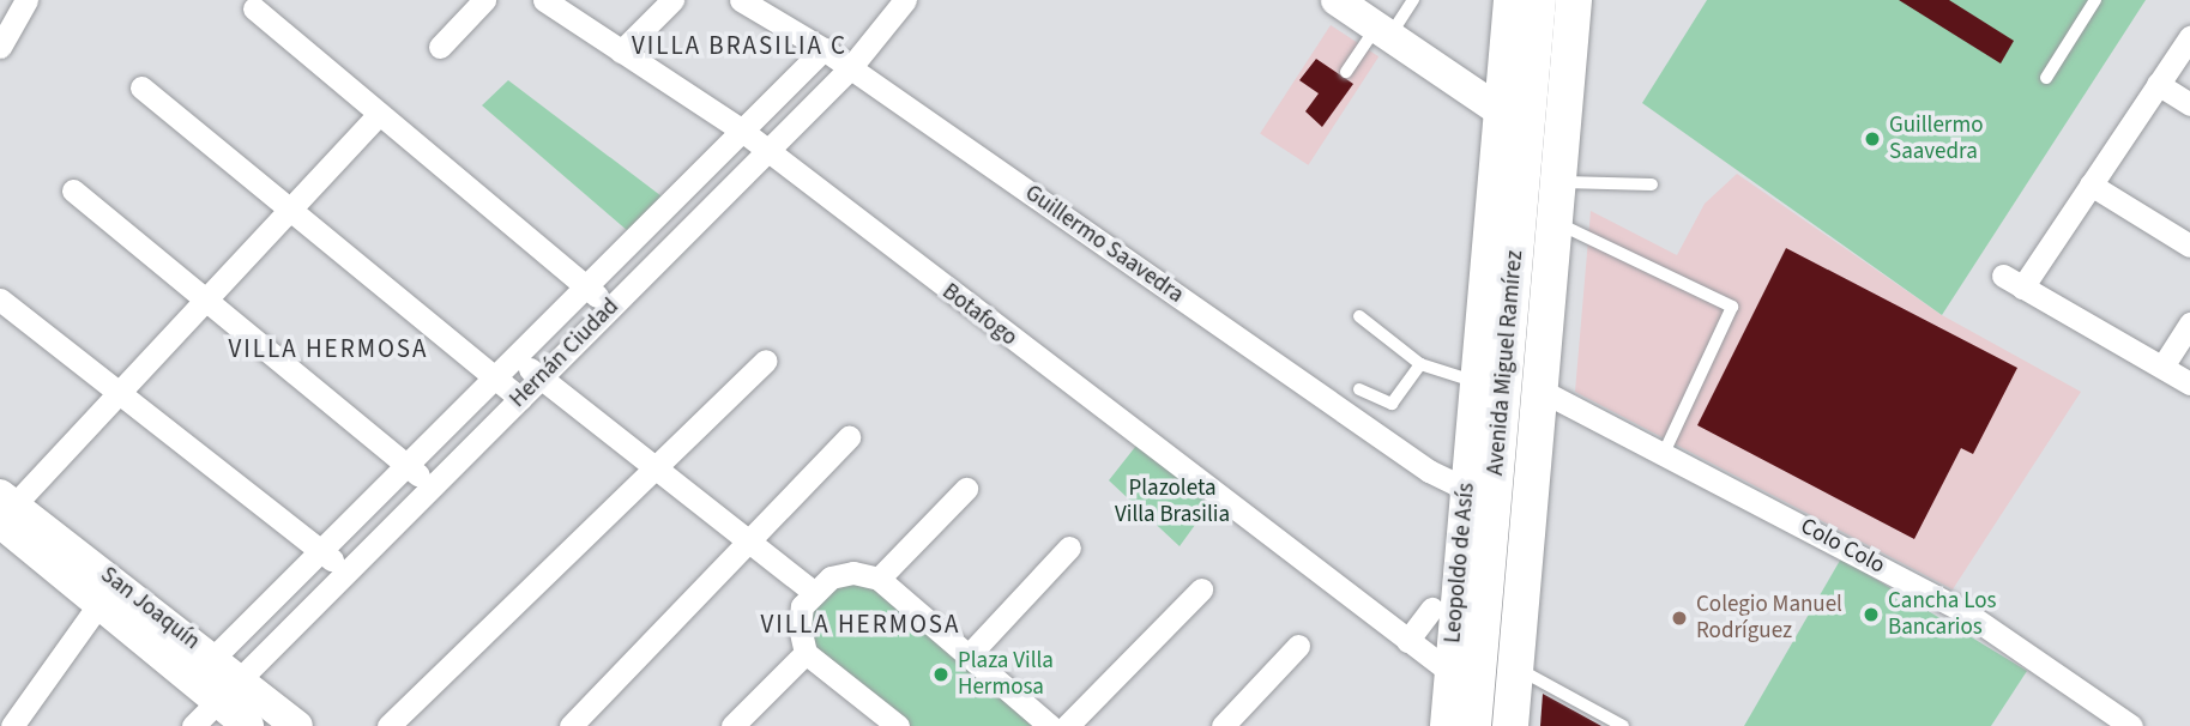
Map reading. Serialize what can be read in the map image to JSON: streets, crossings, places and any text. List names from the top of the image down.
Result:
{
  "streets": {
    "main road": ["Avenida Miguel Ramírez"],
    "street": [
      "Guillermo Saavedra",
      "Botafogo",
      "Hernán Ciudad",
      "Colo Colo",
      "Leopoldo de Asís",
      "San Joaquín"
    ]
  },
  "crossings": [
    ["Guillermo Saavedra", "Hernán Ciudad"],
    ["Guillermo Saavedra", "Leopoldo de Asís"],
    ["Botafogo", "Hernán Ciudad"],
    ["Botafogo", "Leopoldo de Asís"],
    ["Hernán Ciudad", "San Joaquín"],
    ["Avenida Miguel Ramírez", "Colo Colo"],
    ["Avenida Miguel Ramírez", "Leopoldo de Asís"]
  ],
  "districts": ["VILLA BRASILIA C", "VILLA HERMOSA", "VILLA HERMOSA"],
  "parks": ["Plazoleta Villa Brasilia"],
  "places": [
    "Guillermo Saavedra",
    "Cancha Los Bancarios",
    "Colegio Manuel Rodríguez",
    "Plaza Villa Hermosa"
  ]
}
